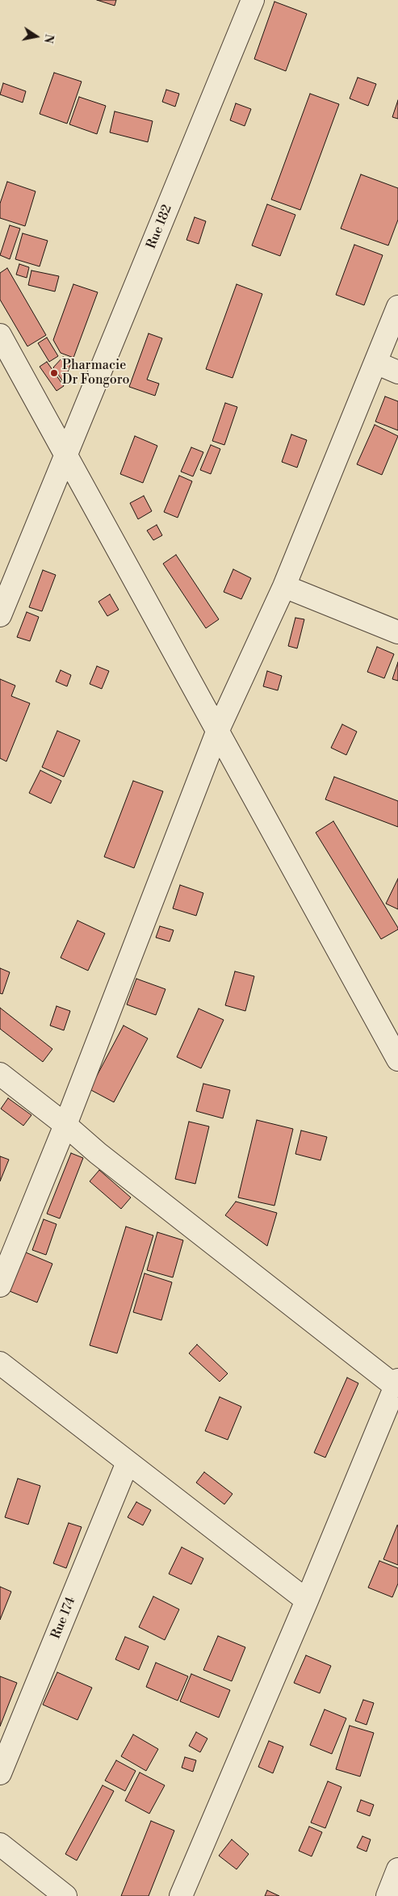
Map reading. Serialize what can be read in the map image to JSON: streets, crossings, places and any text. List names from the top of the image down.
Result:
{
  "streets": {
    "street": ["Rue 182", "Rue 174"]
  },
  "places": ["Pharmacie Dr Fongoro"],
  "north": "right"
}
